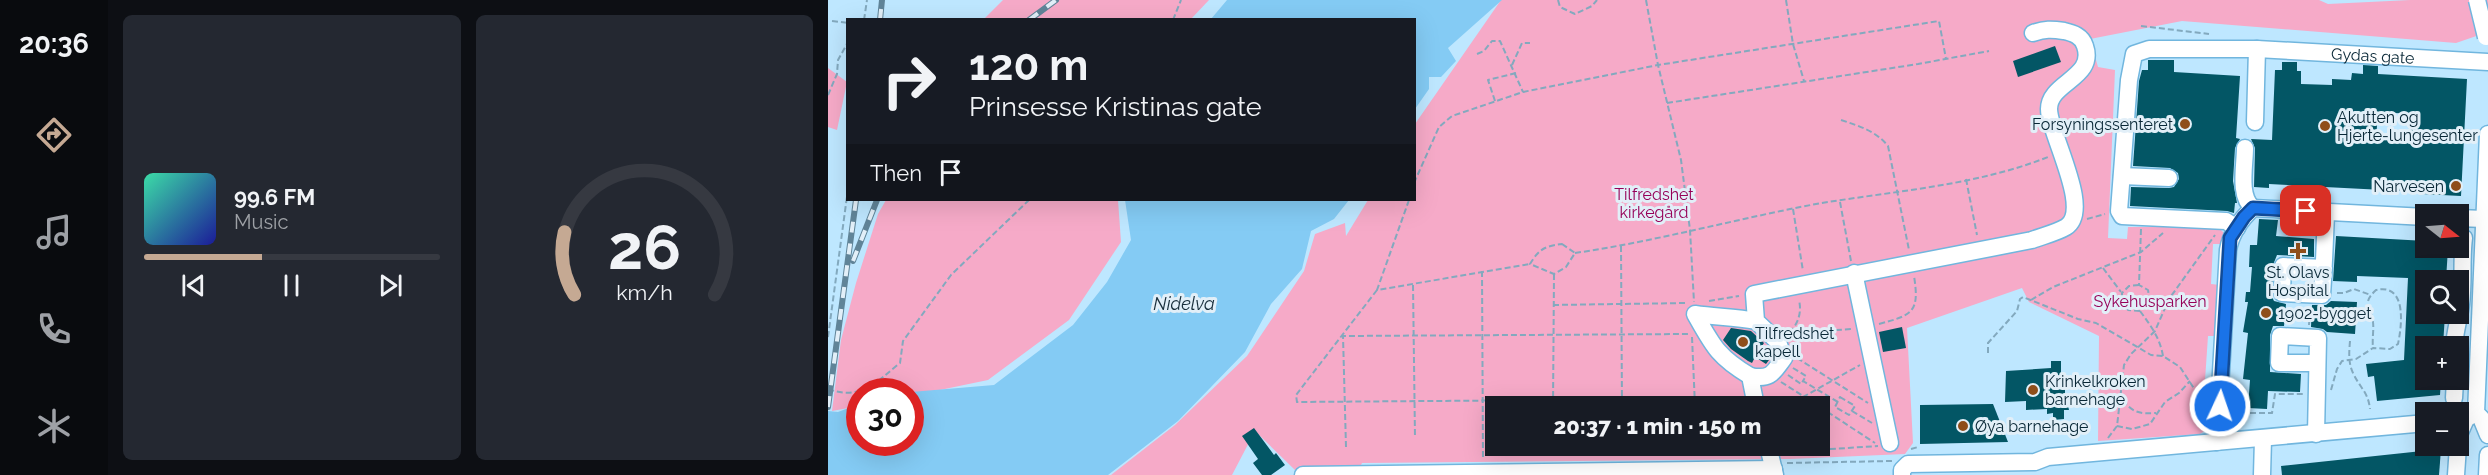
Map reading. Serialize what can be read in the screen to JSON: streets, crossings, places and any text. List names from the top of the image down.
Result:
{
  "streets": {
    "street": ["Gydas gate"]
  },
  "water": ["Nidelva"],
  "parks": ["Tilfredshet kirkegård", "Sykehusparken"],
  "places": {
    "other": [
      "Forsyningssenteret",
      "Akutten og Hjerte-lungesenter",
      "Narvesen",
      "1902-bygget",
      "Tilfredshet kapell",
      "Krinkelkroken barnehage",
      "Øya barnehage"
    ],
    "health": ["St. Olavs Hospital"]
  },
  "north": "right",
  "page": {
    "tabs": "20:36",
    "turn": ["120 m", "Prinsesse Kristinas gate"],
    "then": "Then",
    "song": ["99.6 FM", "Music"],
    "map_buttons": ["+", "−"],
    "limit": "30",
    "trip": "20:37 · 1 min · 150 m",
    "gauge": ["26", "km/h"]
  }
}
